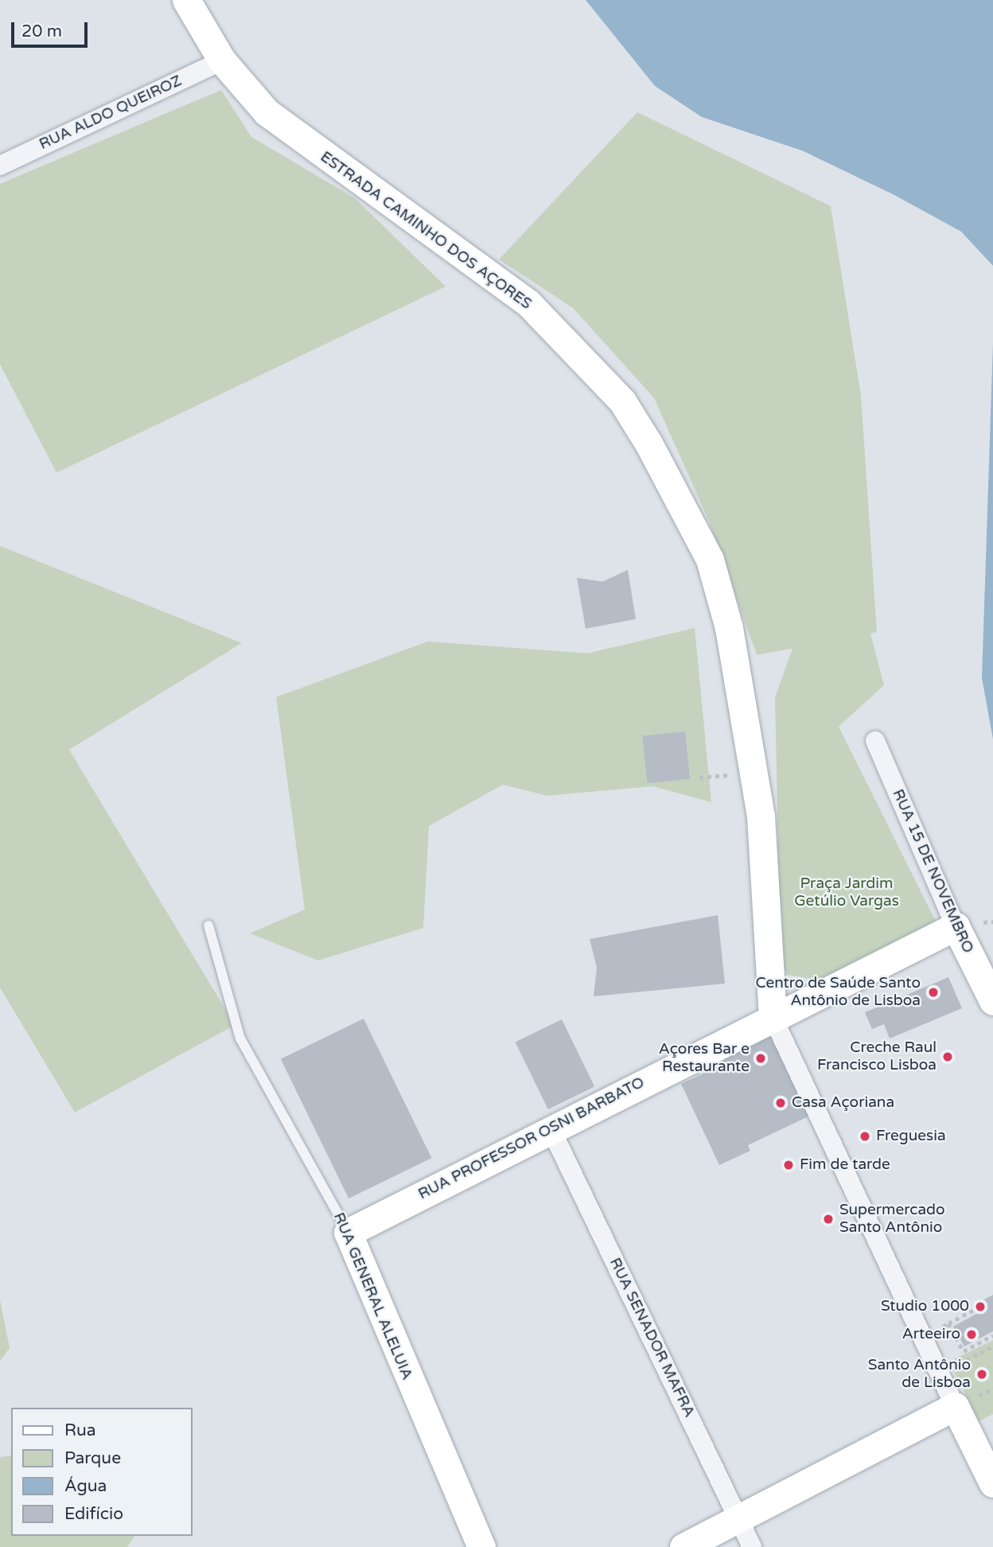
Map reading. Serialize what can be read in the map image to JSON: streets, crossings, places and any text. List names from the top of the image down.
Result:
{
  "streets": {
    "main road": [
      "ESTRADA CAMINHO DOS AÇORES",
      "RUA 15 DE NOVEMBRO",
      "RUA PROFESSOR OSNI BARBATO",
      "RUA GENERAL ALELUIA"
    ],
    "street": ["RUA ALDO QUEIROZ", "RUA SENADOR MAFRA"]
  },
  "crossings": [
    ["RUA ALDO QUEIROZ", "ESTRADA CAMINHO DOS AÇORES"],
    ["ESTRADA CAMINHO DOS AÇORES", "RUA PROFESSOR OSNI BARBATO"],
    ["RUA 15 DE NOVEMBRO", "RUA PROFESSOR OSNI BARBATO"],
    ["RUA PROFESSOR OSNI BARBATO", "RUA GENERAL ALELUIA"],
    ["RUA PROFESSOR OSNI BARBATO", "RUA SENADOR MAFRA"]
  ],
  "parks": ["Praça Jardim Getúlio Vargas"],
  "places": [
    "Centro de Saúde Santo Antônio de Lisboa",
    "Creche Raul Francisco Lisboa",
    "Açores Bar e Restaurante",
    "Casa Açoriana",
    "Freguesia",
    "Fim de tarde",
    "Supermercado Santo Antônio",
    "Studio 1000",
    "Arteeiro",
    "Santo Antônio de Lisboa"
  ],
  "legend": [
    "Rua",
    "Parque",
    "Água",
    "Edifício"
  ],
  "scale_bar": "20 m"
}
